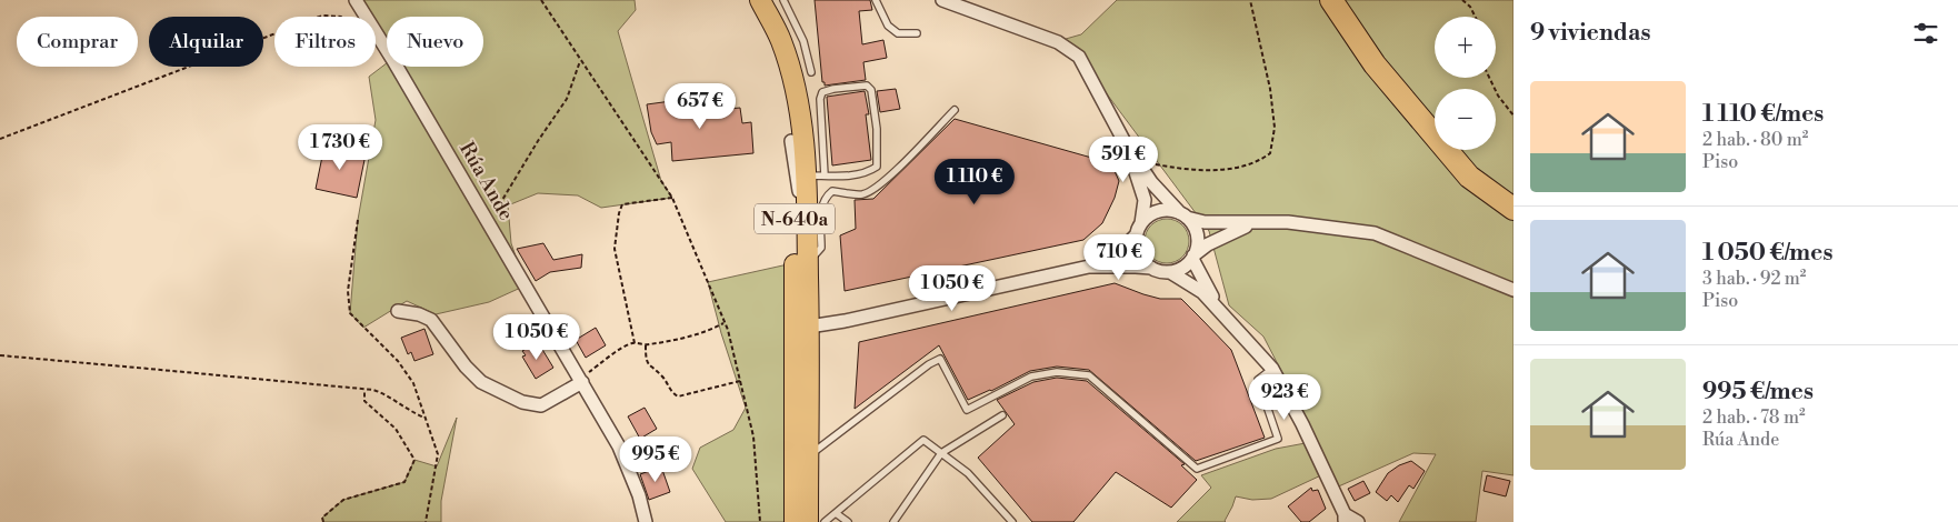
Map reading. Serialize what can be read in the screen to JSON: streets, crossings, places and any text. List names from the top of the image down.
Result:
{
  "streets": {
    "main road": ["N-640a"],
    "street": ["Rúa Ande"]
  },
  "page": {
    "heading": "9 viviendas",
    "map_buttons": ["+", "−"],
    "chip": [
      "Comprar",
      "Alquilar",
      "Filtros",
      "Nuevo"
    ],
    "list": [
      {
        "name": "1 110 €/mes",
        "note": "2 hab. · 80 m² · Piso"
      },
      {
        "name": "1 050 €/mes",
        "note": "3 hab. · 92 m² · Piso"
      },
      {
        "name": "995 €/mes",
        "note": "2 hab. · 78 m² · Rúa Ande"
      }
    ],
    "price": [
      "657 €",
      "1 730 €",
      "591 €",
      "1 110 €",
      "710 €",
      "1 050 €",
      "1 050 €",
      "923 €",
      "995 €"
    ]
  }
}
